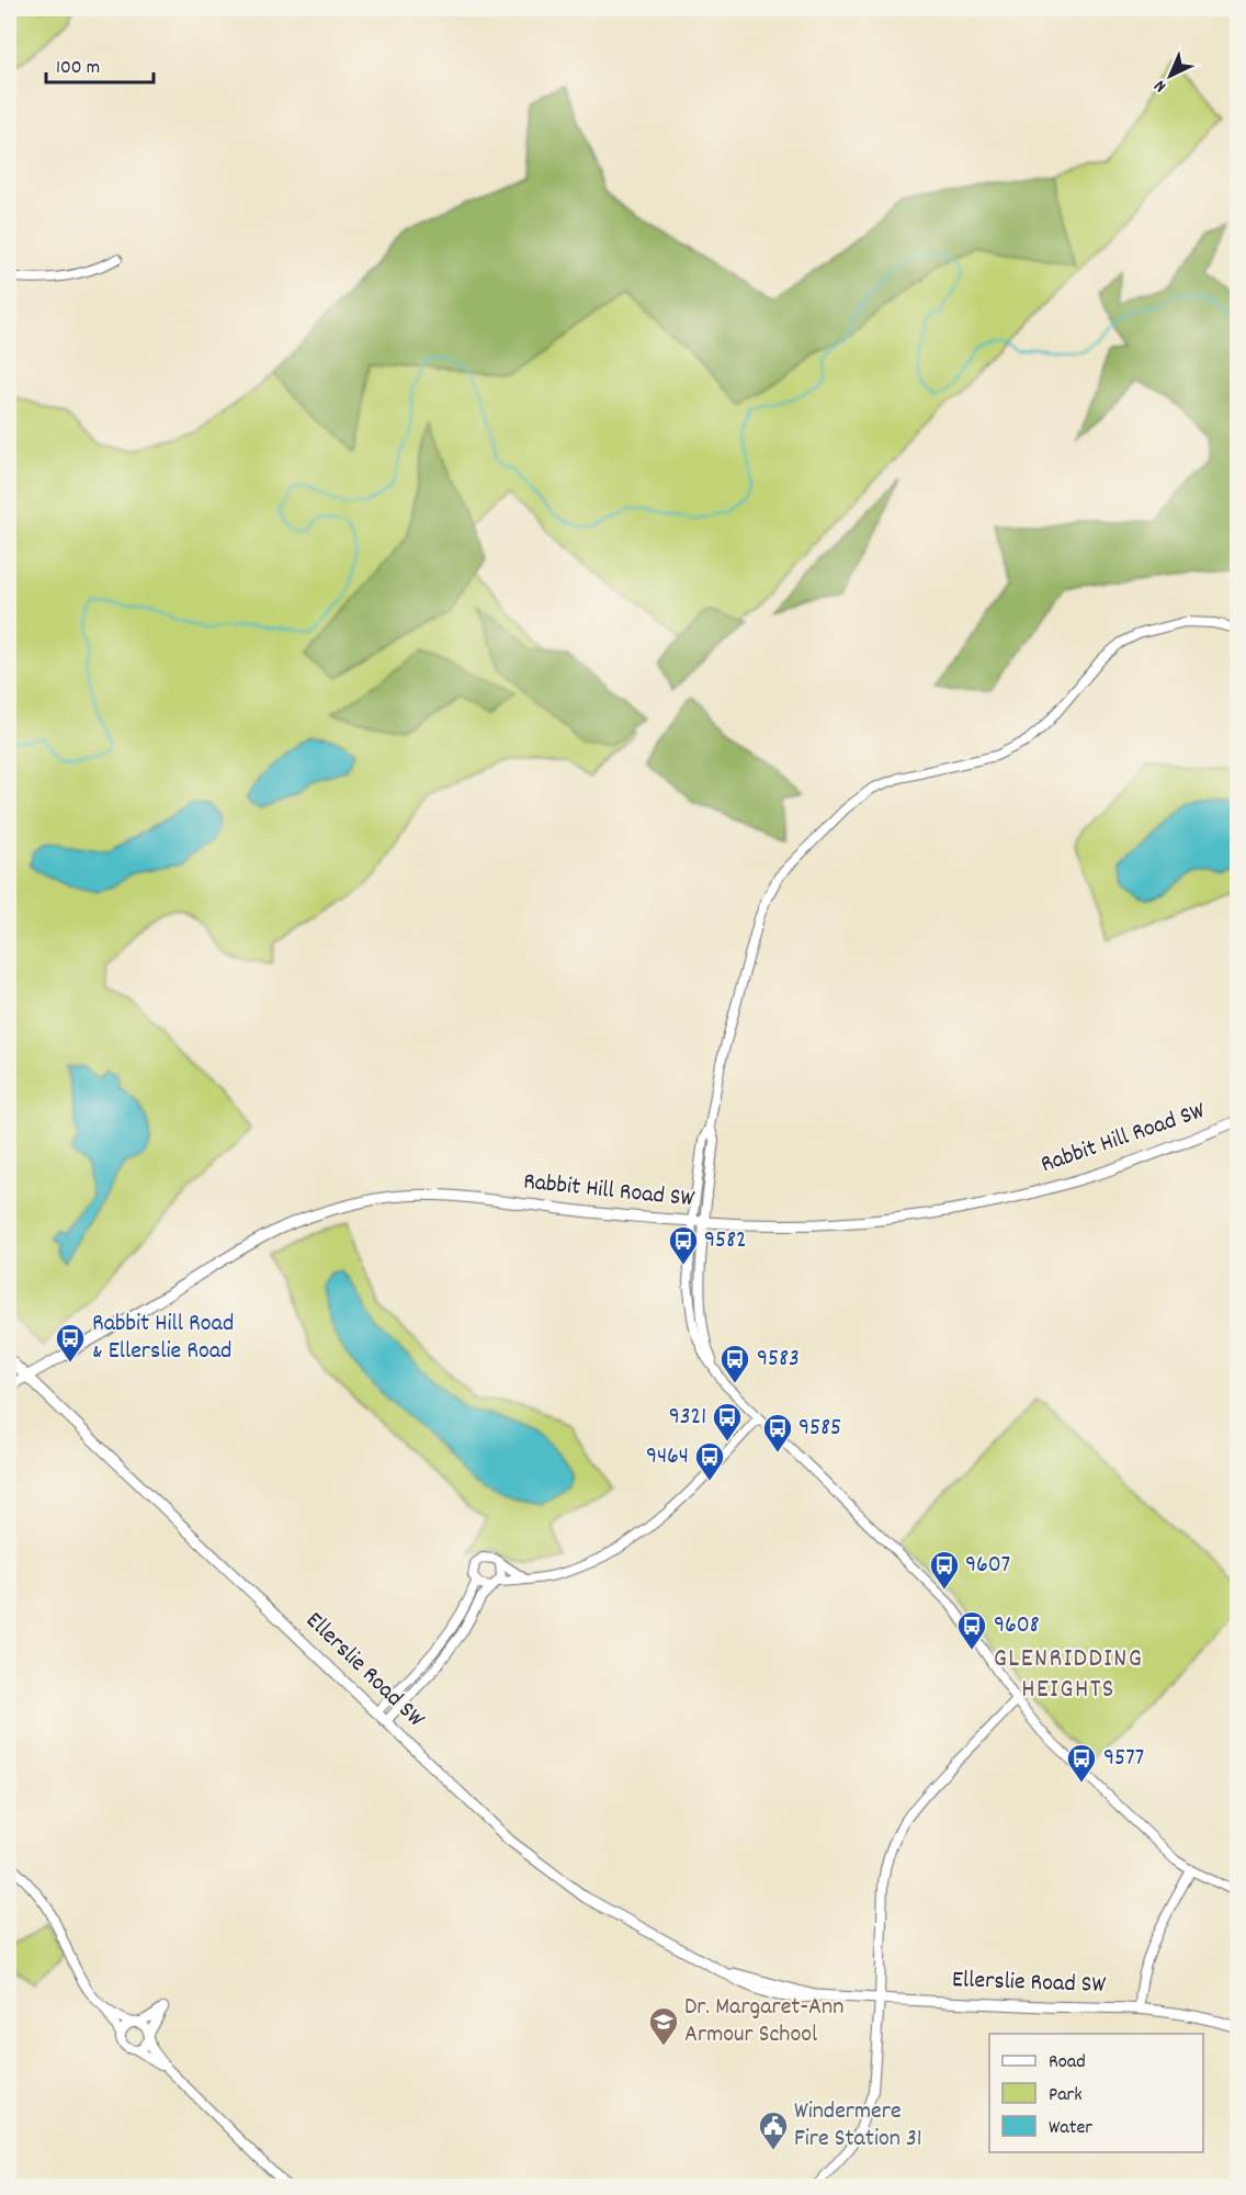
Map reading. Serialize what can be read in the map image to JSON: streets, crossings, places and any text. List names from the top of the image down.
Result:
{
  "streets": {
    "main road": ["Rabbit Hill Road SW", "Ellerslie Road SW"]
  },
  "crossings": [
    ["Rabbit Hill Road SW", "Ellerslie Road SW"]
  ],
  "districts": ["GLENRIDDING HEIGHTS"],
  "places": {
    "bus stop": [
      "9582",
      "Rabbit Hill Road & Ellerslie Road",
      "9583",
      "9321",
      "9585",
      "9464",
      "9607",
      "9608",
      "9577"
    ],
    "school or university": ["Dr. Margaret-Ann Armour School"],
    "public building": ["Windermere Fire Station 31"]
  },
  "legend": ["Road", "Park", "Water"],
  "scale_bar": "100 m",
  "north": "bottom left"
}
